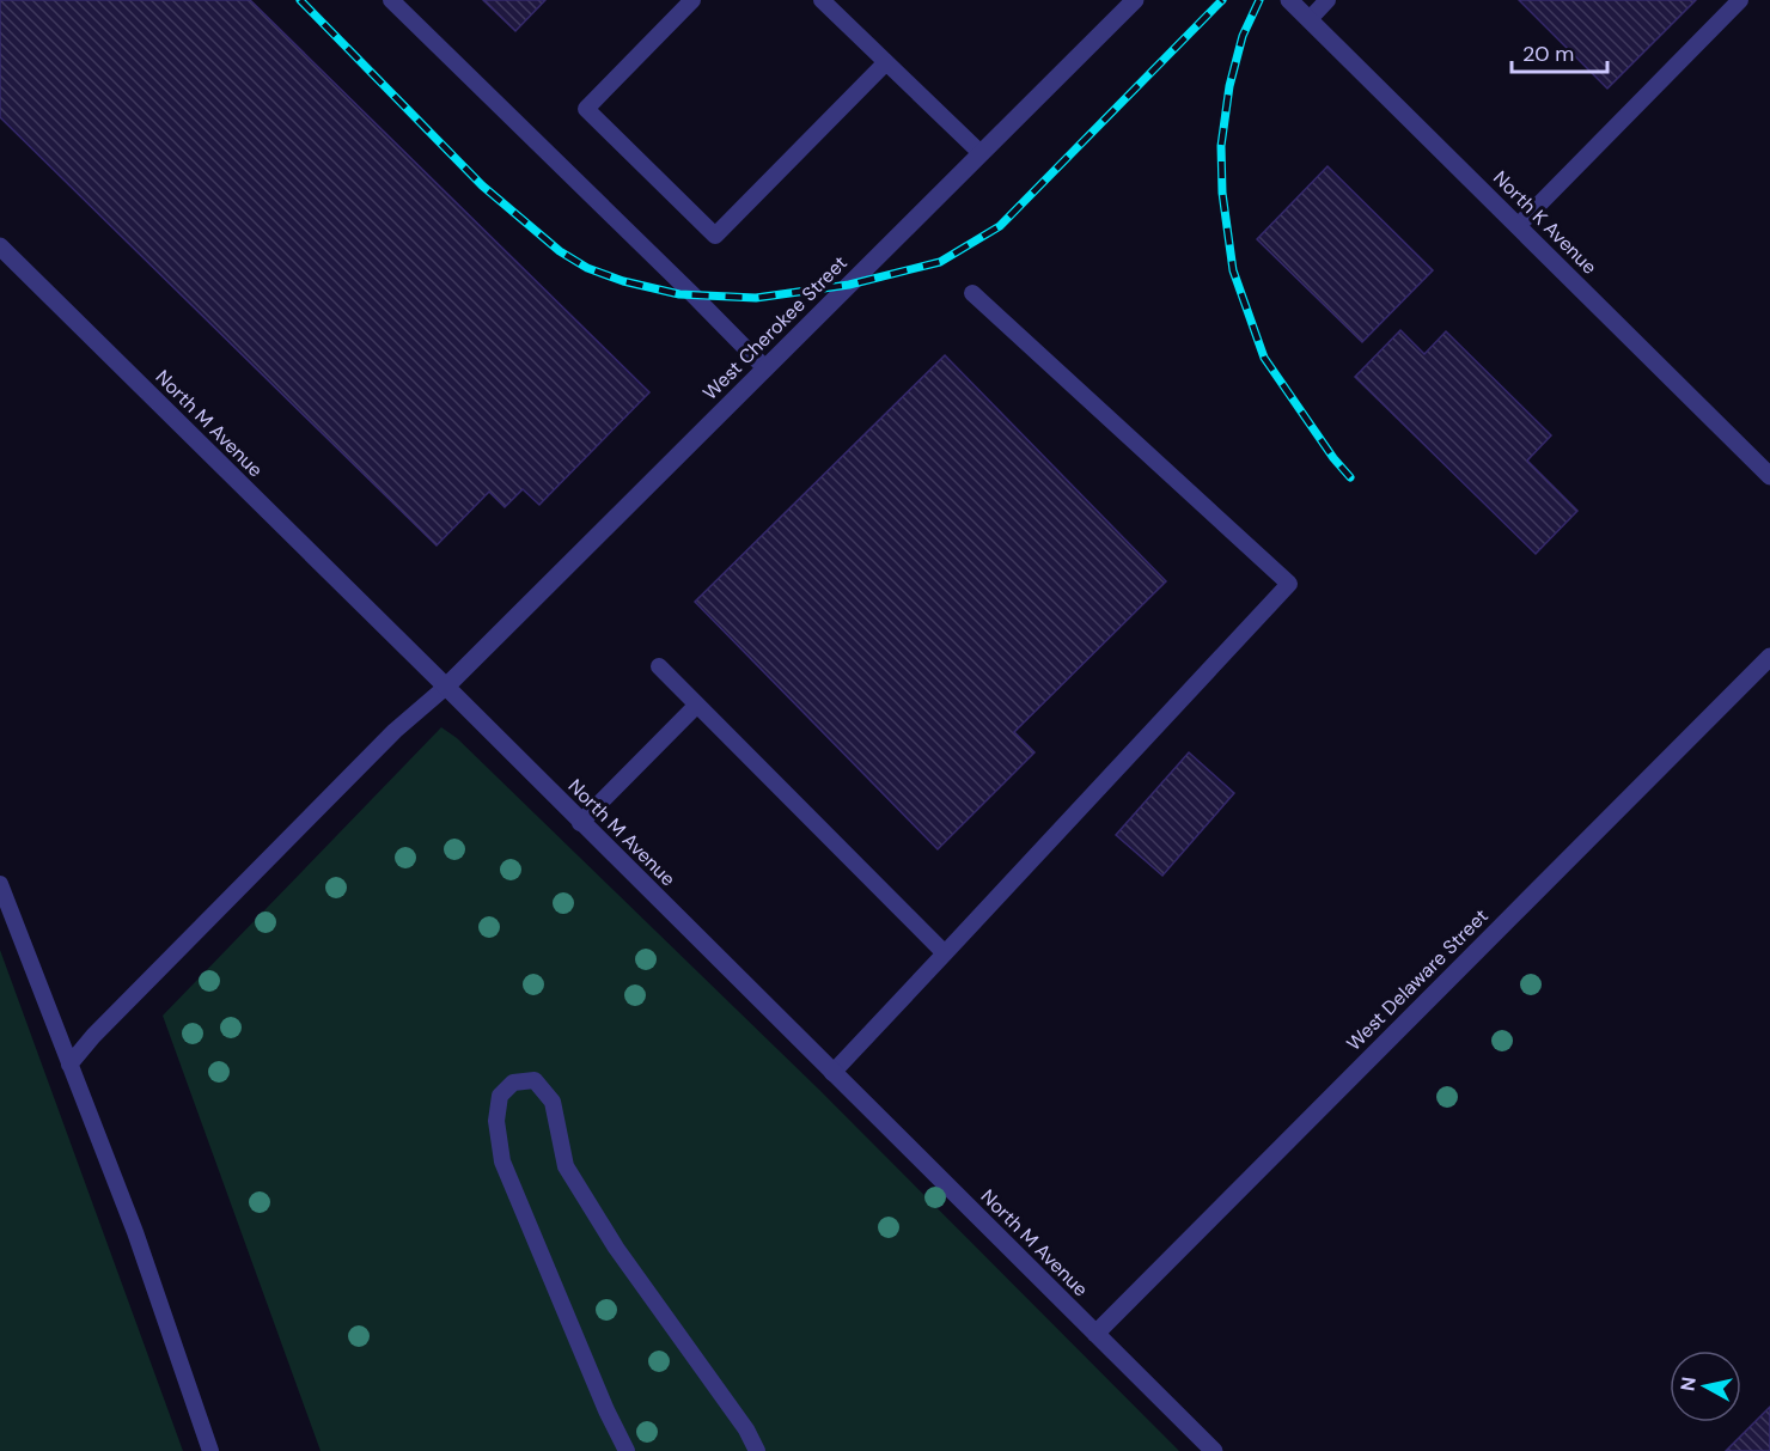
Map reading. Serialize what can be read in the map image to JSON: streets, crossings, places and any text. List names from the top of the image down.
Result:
{
  "streets": {
    "street": [
      "North K Avenue",
      "West Cherokee Street",
      "North M Avenue",
      "West Delaware Street"
    ]
  },
  "crossings": [
    ["West Cherokee Street", "North M Avenue"],
    ["North M Avenue", "West Delaware Street"]
  ],
  "scale_bar": "20 m",
  "north": "left"
}
